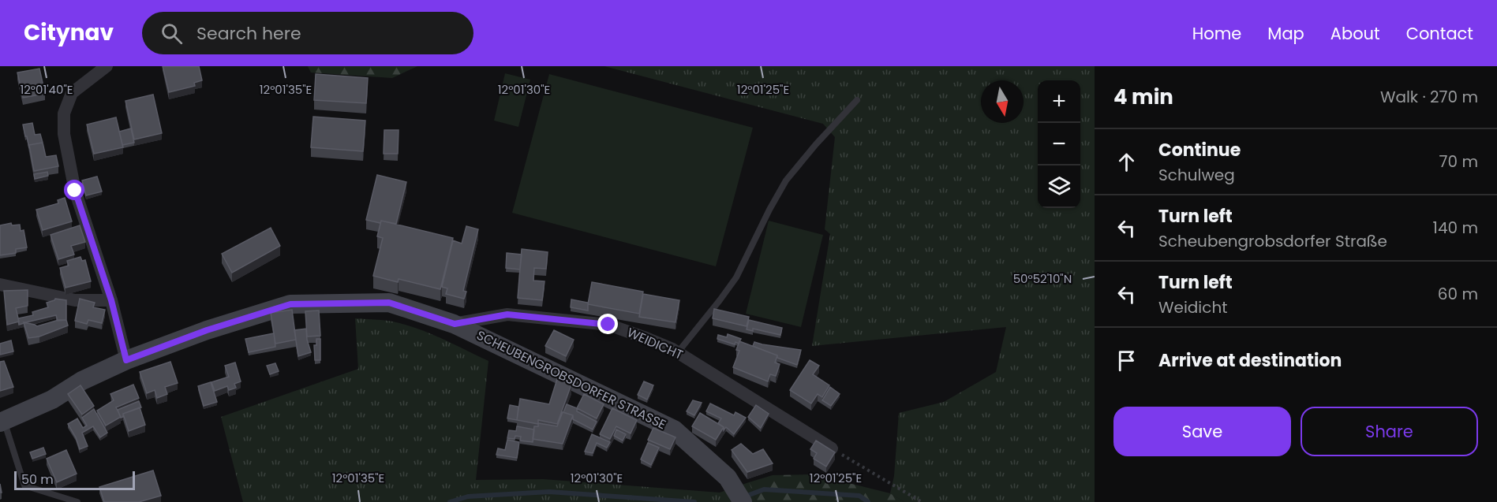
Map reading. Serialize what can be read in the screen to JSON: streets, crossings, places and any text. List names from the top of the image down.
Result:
{
  "streets": {
    "main road": ["SCHEUBENGROBSDORFER STRASSE"],
    "street": ["WEIDICHT"]
  },
  "crossings": [
    ["WEIDICHT", "SCHEUBENGROBSDORFER STRASSE"]
  ],
  "scale_bar": "50 m",
  "north": "bottom",
  "page": {
    "header": "Citynav",
    "search": "Search here",
    "nav": [
      "Home",
      "Map",
      "About",
      "Contact"
    ],
    "heading": ["4 min", "Walk · 270 m"],
    "map_buttons": ["+", "−"],
    "list": [
      ["Continue", "Schulweg", "70 m"],
      ["Turn left", "Scheubengrobsdorfer Straße", "140 m"],
      ["Turn left", "Weidicht", "60 m"],
      "Arrive at destination"
    ],
    "buttons": ["Save", "Share"],
    "scale": "50 m"
  },
  "coordinates": [
    "12°01'40\"E",
    "12°01'35\"E",
    "12°01'30\"E",
    "12°01'25\"E",
    "50°52'10\"N"
  ]
}
